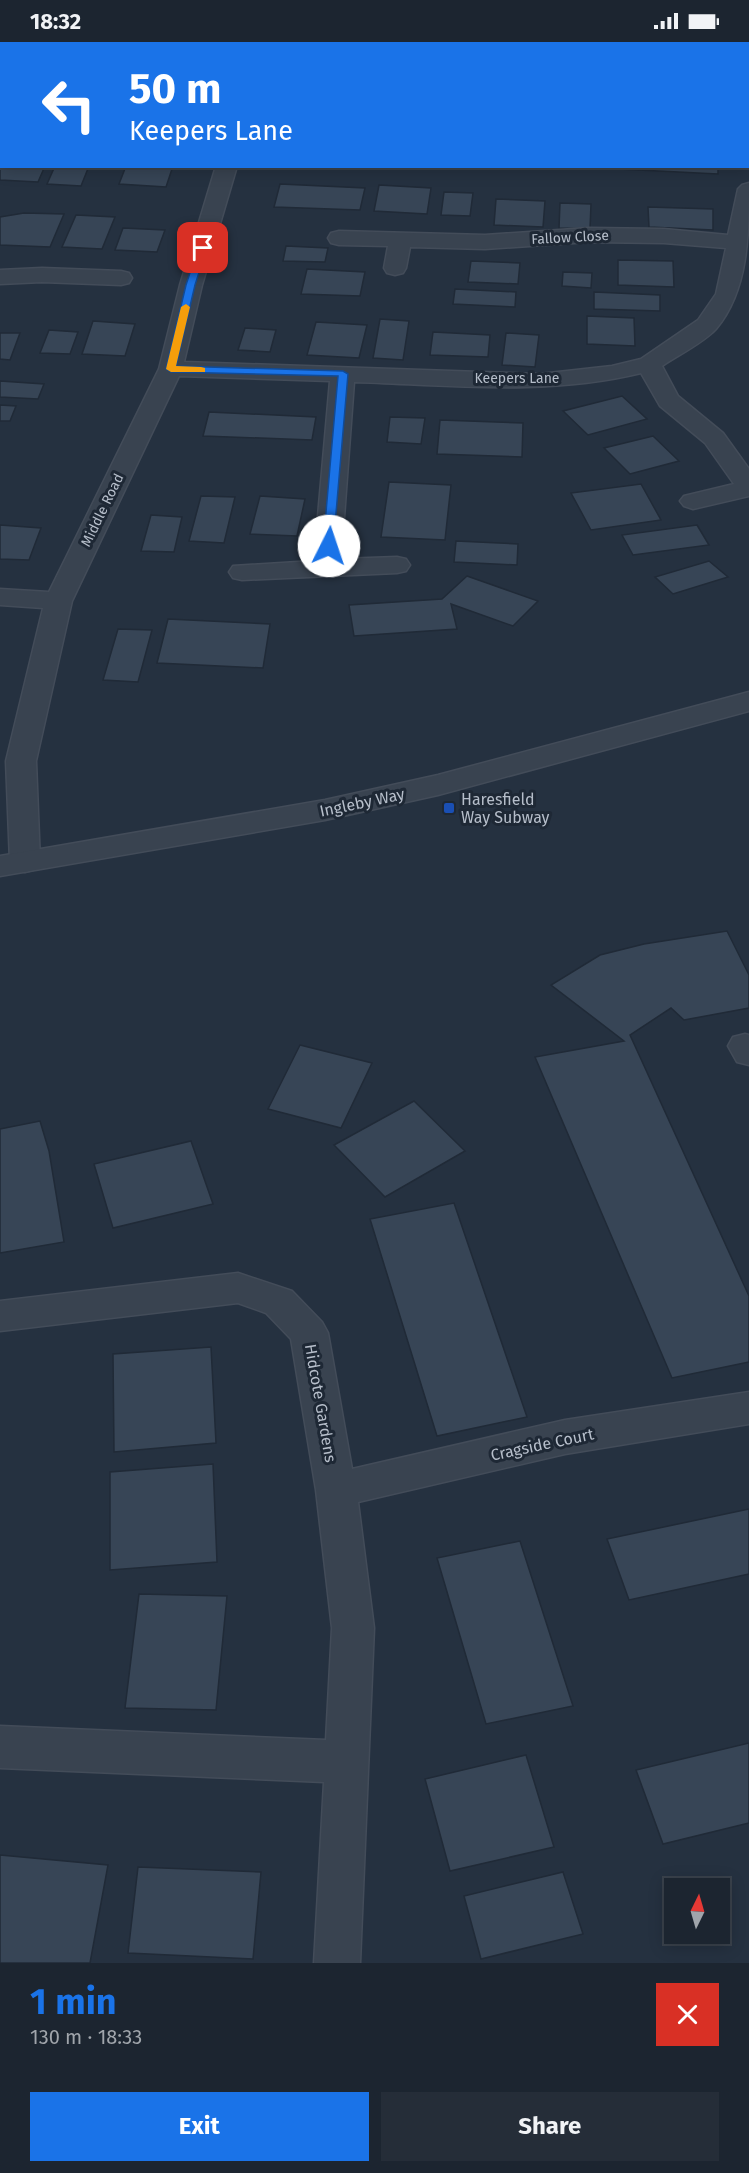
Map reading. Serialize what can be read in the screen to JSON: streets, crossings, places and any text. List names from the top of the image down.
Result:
{
  "streets": {
    "street": [
      "Fallow Close",
      "Keepers Lane",
      "Middle Road",
      "Ingleby Way",
      "Hidcote Gardens",
      "Cragside Court"
    ]
  },
  "crossings": [
    ["Fallow Close", "Keepers Lane"],
    ["Keepers Lane", "Middle Road"],
    ["Middle Road", "Ingleby Way"],
    ["Hidcote Gardens", "Cragside Court"]
  ],
  "places": {
    "transit": ["Haresfield Way Subway"]
  },
  "north": "top",
  "page": {
    "status": "18:32",
    "turn": ["50 m", "Keepers Lane"],
    "heading": ["1 min", "130 m · 18:33"],
    "buttons": ["Exit", "Share"]
  }
}
